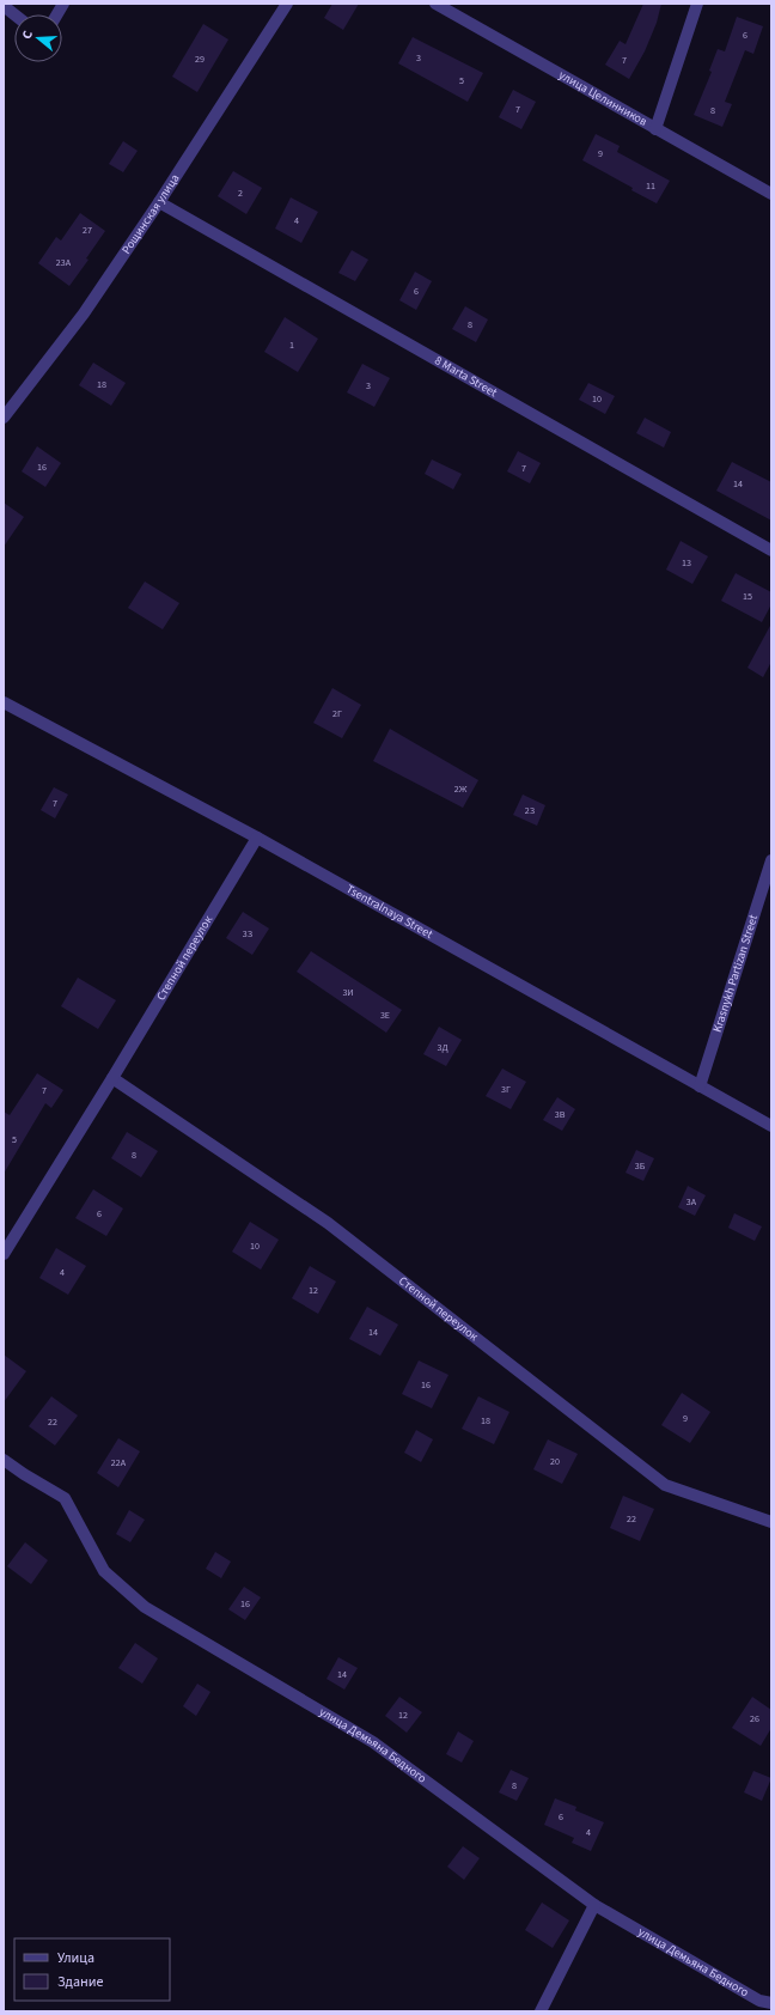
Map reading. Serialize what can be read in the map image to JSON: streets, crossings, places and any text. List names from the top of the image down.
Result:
{
  "streets": {
    "street": [
      "улица Целинников",
      "Рощинская улица",
      "8 Marta Street",
      "Tsentralnaya Street",
      "Степной переулок",
      "Krasnykh Partizan Street",
      "улица Демьяна Бедного"
    ]
  },
  "crossings": [
    ["Рощинская улица", "8 Marta Street"],
    ["Tsentralnaya Street", "Степной переулок"],
    ["Tsentralnaya Street", "Krasnykh Partizan Street"]
  ],
  "house_numbers": [
    "6",
    "3",
    "29",
    "7",
    "5",
    "7",
    "8",
    "9",
    "11",
    "2",
    "4",
    "27",
    "23А",
    "6",
    "8",
    "1",
    "18",
    "3",
    "10",
    "16",
    "7",
    "14",
    "13",
    "15",
    "2Г",
    "2Ж",
    "7",
    "2З",
    "3З",
    "3И",
    "3Е",
    "3Д",
    "3Г",
    "7",
    "3В",
    "5",
    "8",
    "3Б",
    "3А",
    "6",
    "10",
    "4",
    "12",
    "14",
    "16",
    "9",
    "18",
    "22",
    "20",
    "22А",
    "22",
    "16",
    "14",
    "12",
    "26",
    "8",
    "6",
    "4"
  ],
  "legend": ["Улица", "Здание"],
  "north": "left"
}
